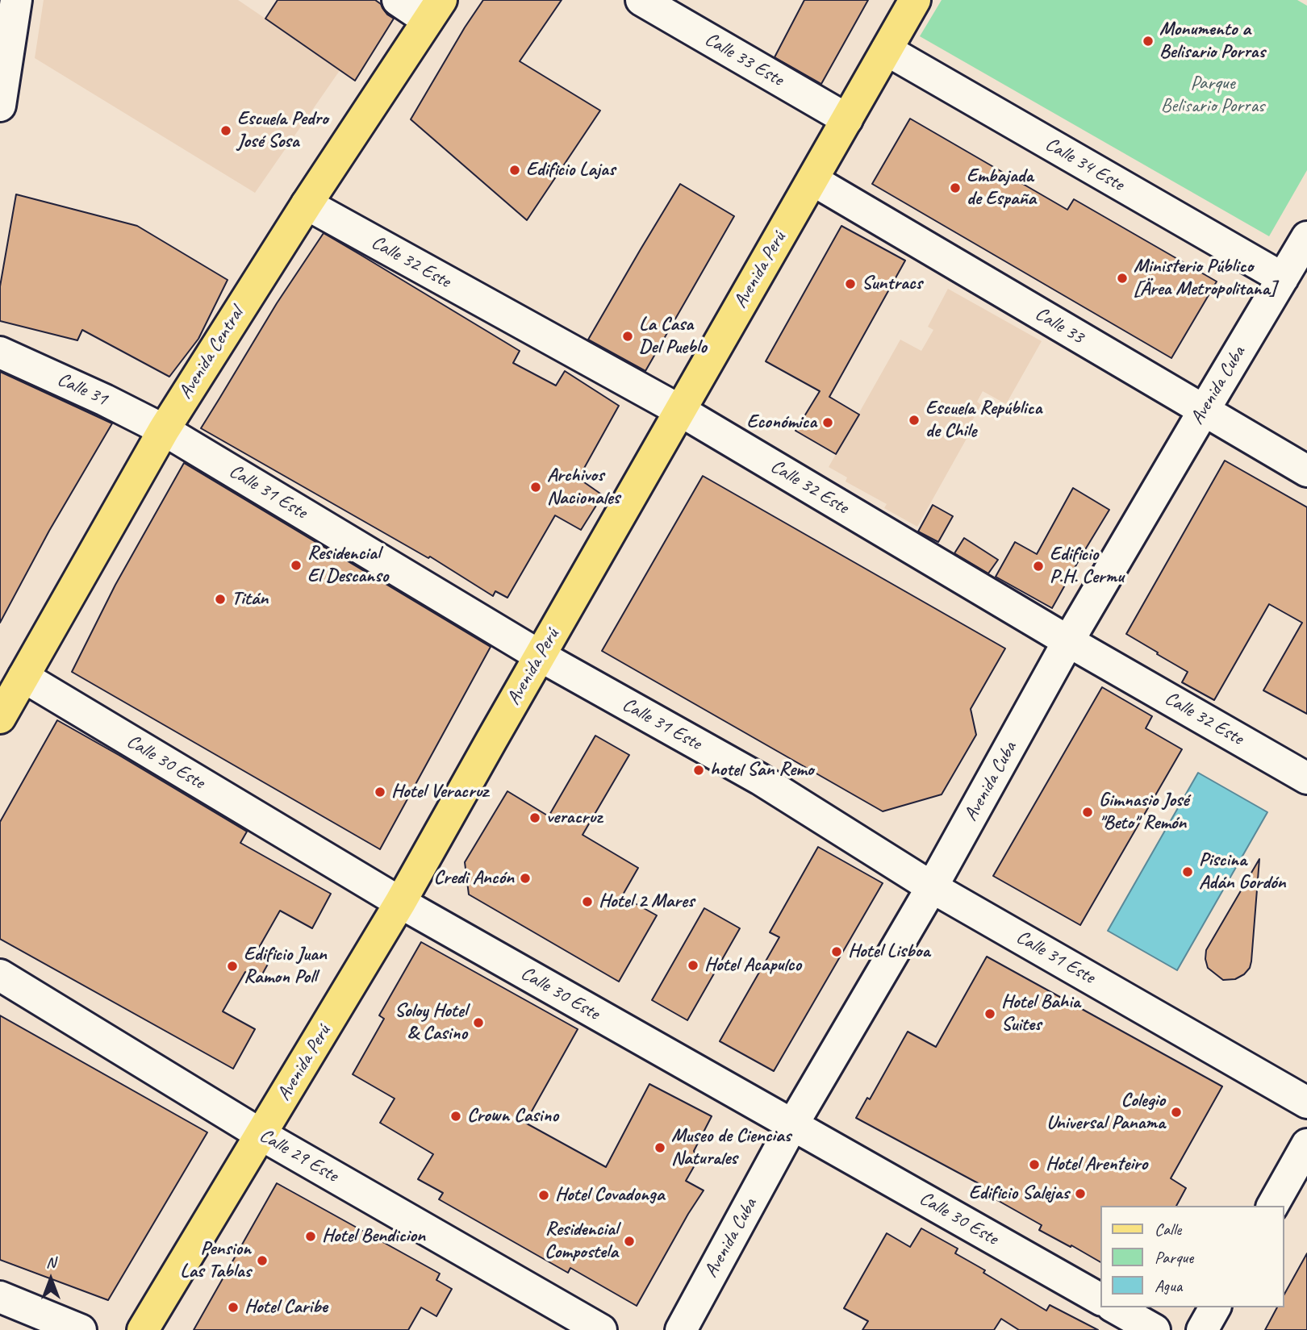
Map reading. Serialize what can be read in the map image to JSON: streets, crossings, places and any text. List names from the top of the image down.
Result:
{
  "streets": {
    "main road": ["Avenida Perú", "Avenida Central"],
    "street": [
      "Calle 33 Este",
      "Calle 34 Este",
      "Calle 32 Este",
      "Calle 33",
      "Avenida Cuba",
      "Calle 31",
      "Calle 31 Este",
      "Calle 30 Este",
      "Calle 29 Este"
    ]
  },
  "crossings": [
    ["Calle 33 Este", "Avenida Perú"],
    ["Calle 34 Este", "Avenida Perú"],
    ["Calle 34 Este", "Avenida Cuba"],
    ["Calle 32 Este", "Avenida Perú"],
    ["Calle 32 Este", "Avenida Central"],
    ["Calle 32 Este", "Avenida Cuba"],
    ["Avenida Perú", "Calle 33"],
    ["Avenida Perú", "Calle 31 Este"],
    ["Avenida Perú", "Calle 30 Este"],
    ["Avenida Perú", "Calle 29 Este"],
    ["Calle 33", "Avenida Cuba"],
    ["Avenida Central", "Calle 31"],
    ["Avenida Central", "Calle 31 Este"],
    ["Avenida Central", "Calle 30 Este"],
    ["Avenida Cuba", "Calle 31 Este"],
    ["Avenida Cuba", "Calle 30 Este"],
    ["Calle 31", "Calle 31 Este"]
  ],
  "parks": ["Parque Belisario Porras"],
  "places": [
    "Monumento a Belisario Porras",
    "Escuela Pedro José Sosa",
    "Edificio Lajas",
    "Embajada de España",
    "Ministerio Público [Ärea Metropolitana]",
    "Suntracs",
    "La Casa Del Pueblo",
    "Escuela República de Chile",
    "Económica",
    "Archivos Nacionales",
    "Residencial El Descanso",
    "Edificio P.H. Cermu",
    "Titán",
    "hotel San Remo",
    "Hotel Veracruz",
    "Gimnasio José \"Beto\" Remón",
    "veracruz",
    "Piscina Adán Gordón",
    "Credi Ancón",
    "Hotel 2 Mares",
    "Hotel Lisboa",
    "Hotel Acapulco",
    "Edificio Juan Ramon Poll",
    "Hotel Bahia Suites",
    "Soloy Hotel & Casino",
    "Colegio Universal Panama",
    "Crown Casino",
    "Museo de Ciencias Naturales",
    "Hotel Arenteiro",
    "Edificio Salejas",
    "Hotel Covadonga",
    "Hotel Bendicion",
    "Residencial Compostela",
    "Pension Las Tablas",
    "Hotel Caribe"
  ],
  "legend": ["Calle", "Parque", "Agua"],
  "north": "top"
}
